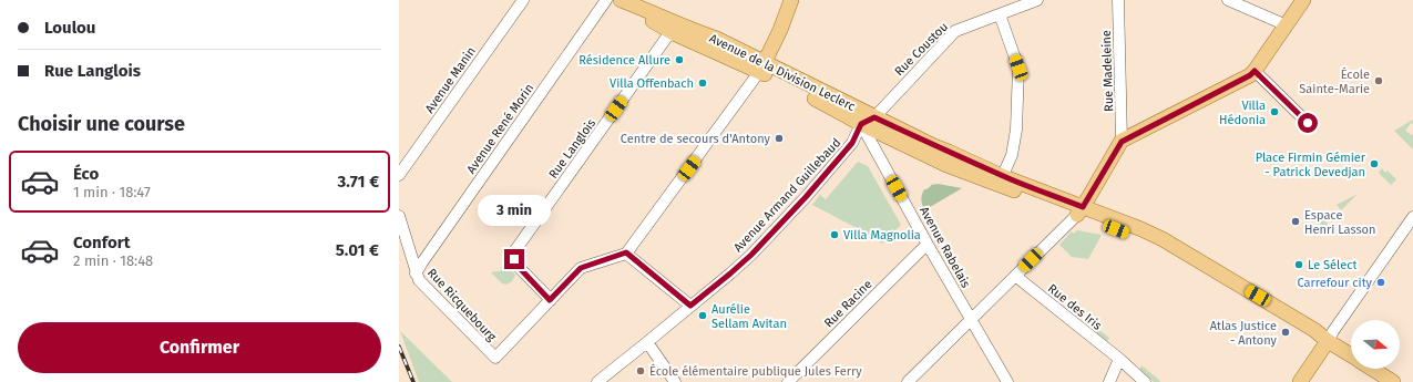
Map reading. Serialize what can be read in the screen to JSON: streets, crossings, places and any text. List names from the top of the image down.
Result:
{
  "streets": {
    "main road": ["Avenue de la Division Leclerc"],
    "street": [
      "Rue Coustou",
      "Rue Madeleine",
      "Avenue Manin",
      "Avenue René Morin",
      "Rue Langlois",
      "Avenue Armand Guillebaud",
      "Avenue Rabelais",
      "Rue Racine",
      "Rue Ricquebourg",
      "Rue des Iris"
    ]
  },
  "crossings": [
    ["Rue Coustou", "Avenue de la Division Leclerc"],
    ["Rue Coustou", "Avenue Armand Guillebaud"],
    ["Rue Coustou", "Avenue Rabelais"],
    ["Avenue de la Division Leclerc", "Rue Langlois"],
    ["Avenue de la Division Leclerc", "Avenue Armand Guillebaud"],
    ["Avenue de la Division Leclerc", "Avenue Rabelais"],
    ["Avenue René Morin", "Rue Ricquebourg"],
    ["Rue Langlois", "Rue Ricquebourg"],
    ["Avenue Armand Guillebaud", "Avenue Rabelais"],
    ["Avenue Rabelais", "Rue Racine"]
  ],
  "places": [
    "Résidence Allure",
    "École Sainte-Marie",
    "Villa Offenbach",
    "Villa Hédonia",
    "Centre de secours d'Antony",
    "Place Firmin Gémier - Patrick Devedjan",
    "Espace Henri Lasson",
    "Villa Magnolia",
    "Le Sélect",
    "Carrefour city",
    "Aurélie Sellam Avitan",
    "Atlas Justice - Antony",
    "École élémentaire publique Jules Ferry"
  ],
  "north": "right",
  "page": {
    "banner": ["Loulou", "Rue Langlois"],
    "heading": "Choisir une course",
    "list": [
      {
        "name": "Éco",
        "note": "1 min · 18:47",
        "value": "3.71 €"
      },
      {
        "name": "Confort",
        "note": "2 min · 18:48",
        "value": "5.01 €"
      }
    ],
    "bubble": "3 min",
    "buttons": "Confirmer"
  }
}
